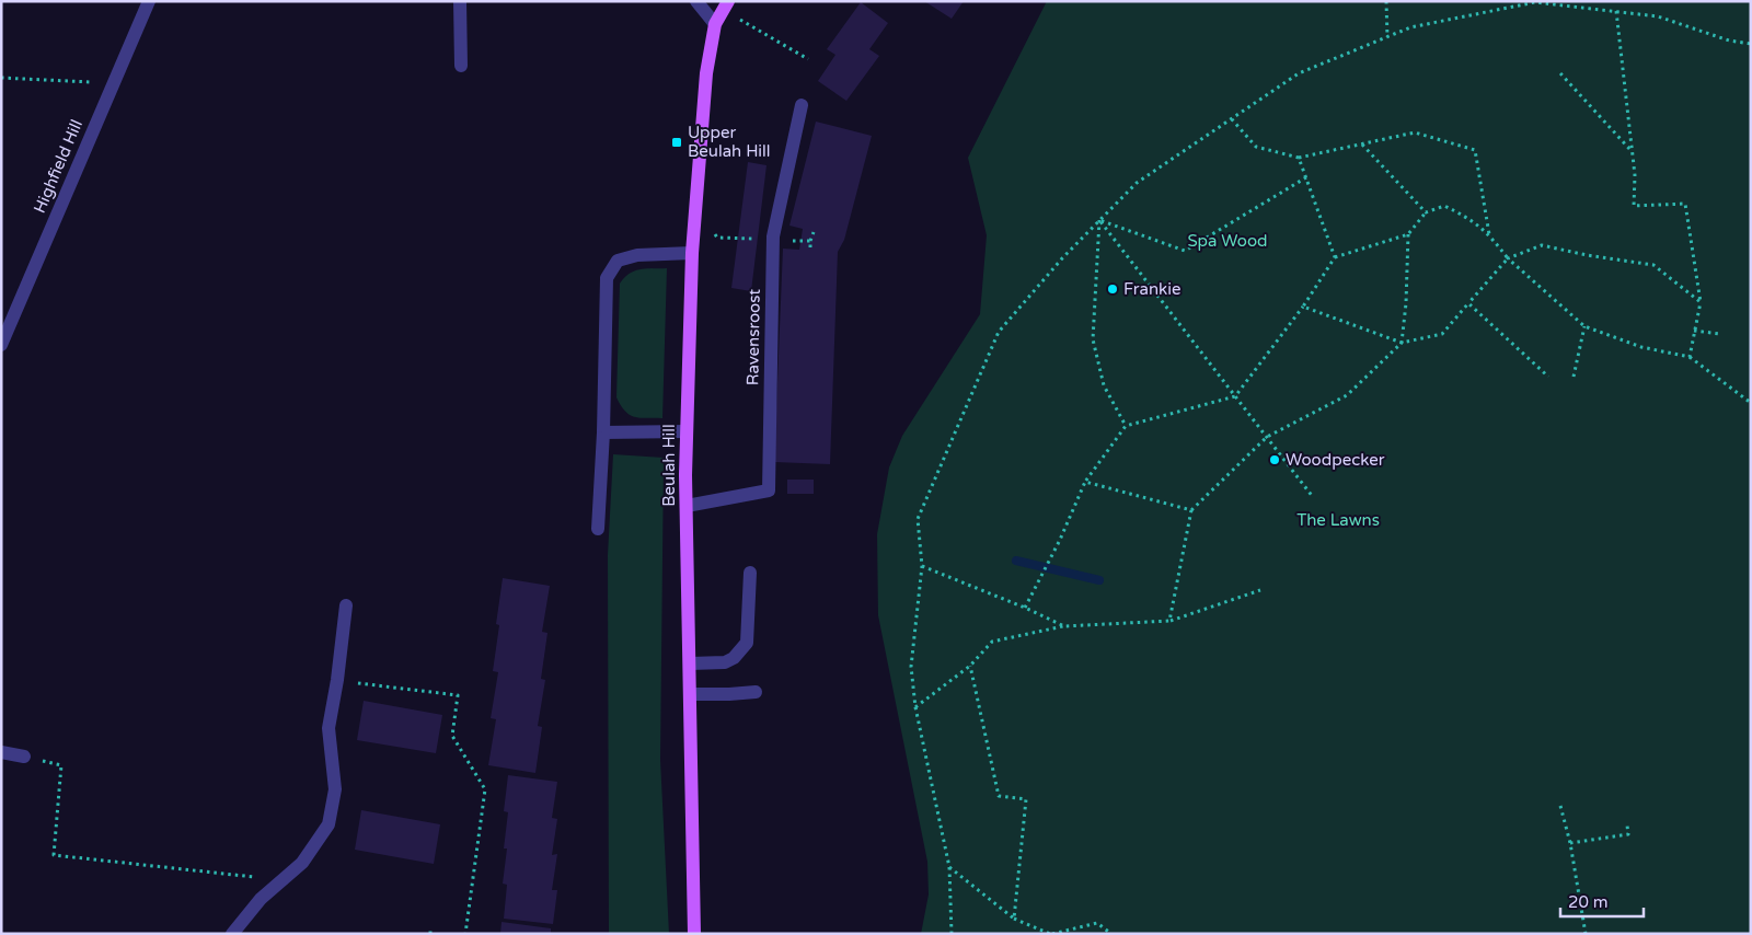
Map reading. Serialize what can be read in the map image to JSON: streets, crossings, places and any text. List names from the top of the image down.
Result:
{
  "streets": {
    "main road": ["Beulah Hill"],
    "street": ["Highfield Hill", "Ravensroost"]
  },
  "crossings": [
    ["Ravensroost", "Beulah Hill"]
  ],
  "parks": ["Spa Wood", "The Lawns"],
  "places": {
    "transit": ["Upper Beulah Hill"],
    "other": ["Frankie", "Woodpecker"]
  },
  "scale_bar": "20 m"
}
